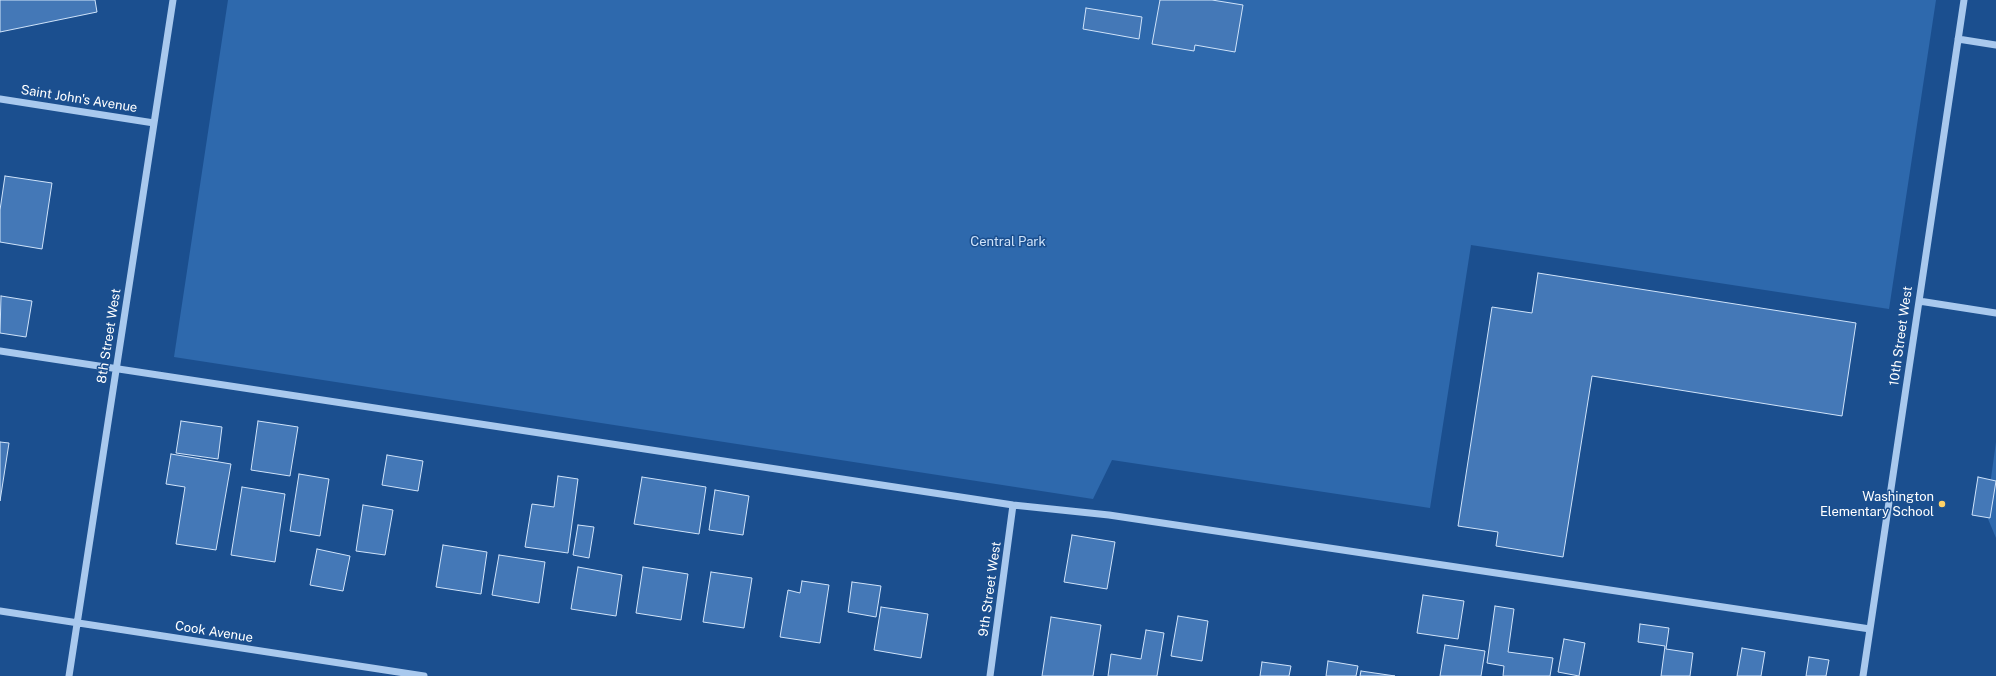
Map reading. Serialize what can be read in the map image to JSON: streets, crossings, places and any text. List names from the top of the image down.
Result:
{
  "streets": {
    "street": [
      "Saint John's Avenue",
      "8th Street West",
      "10th Street West",
      "9th Street West",
      "Cook Avenue"
    ]
  },
  "crossings": [
    ["Saint John's Avenue", "8th Street West"],
    ["8th Street West", "Cook Avenue"]
  ],
  "parks": ["Central Park"],
  "places": ["Washington Elementary School"]
}
